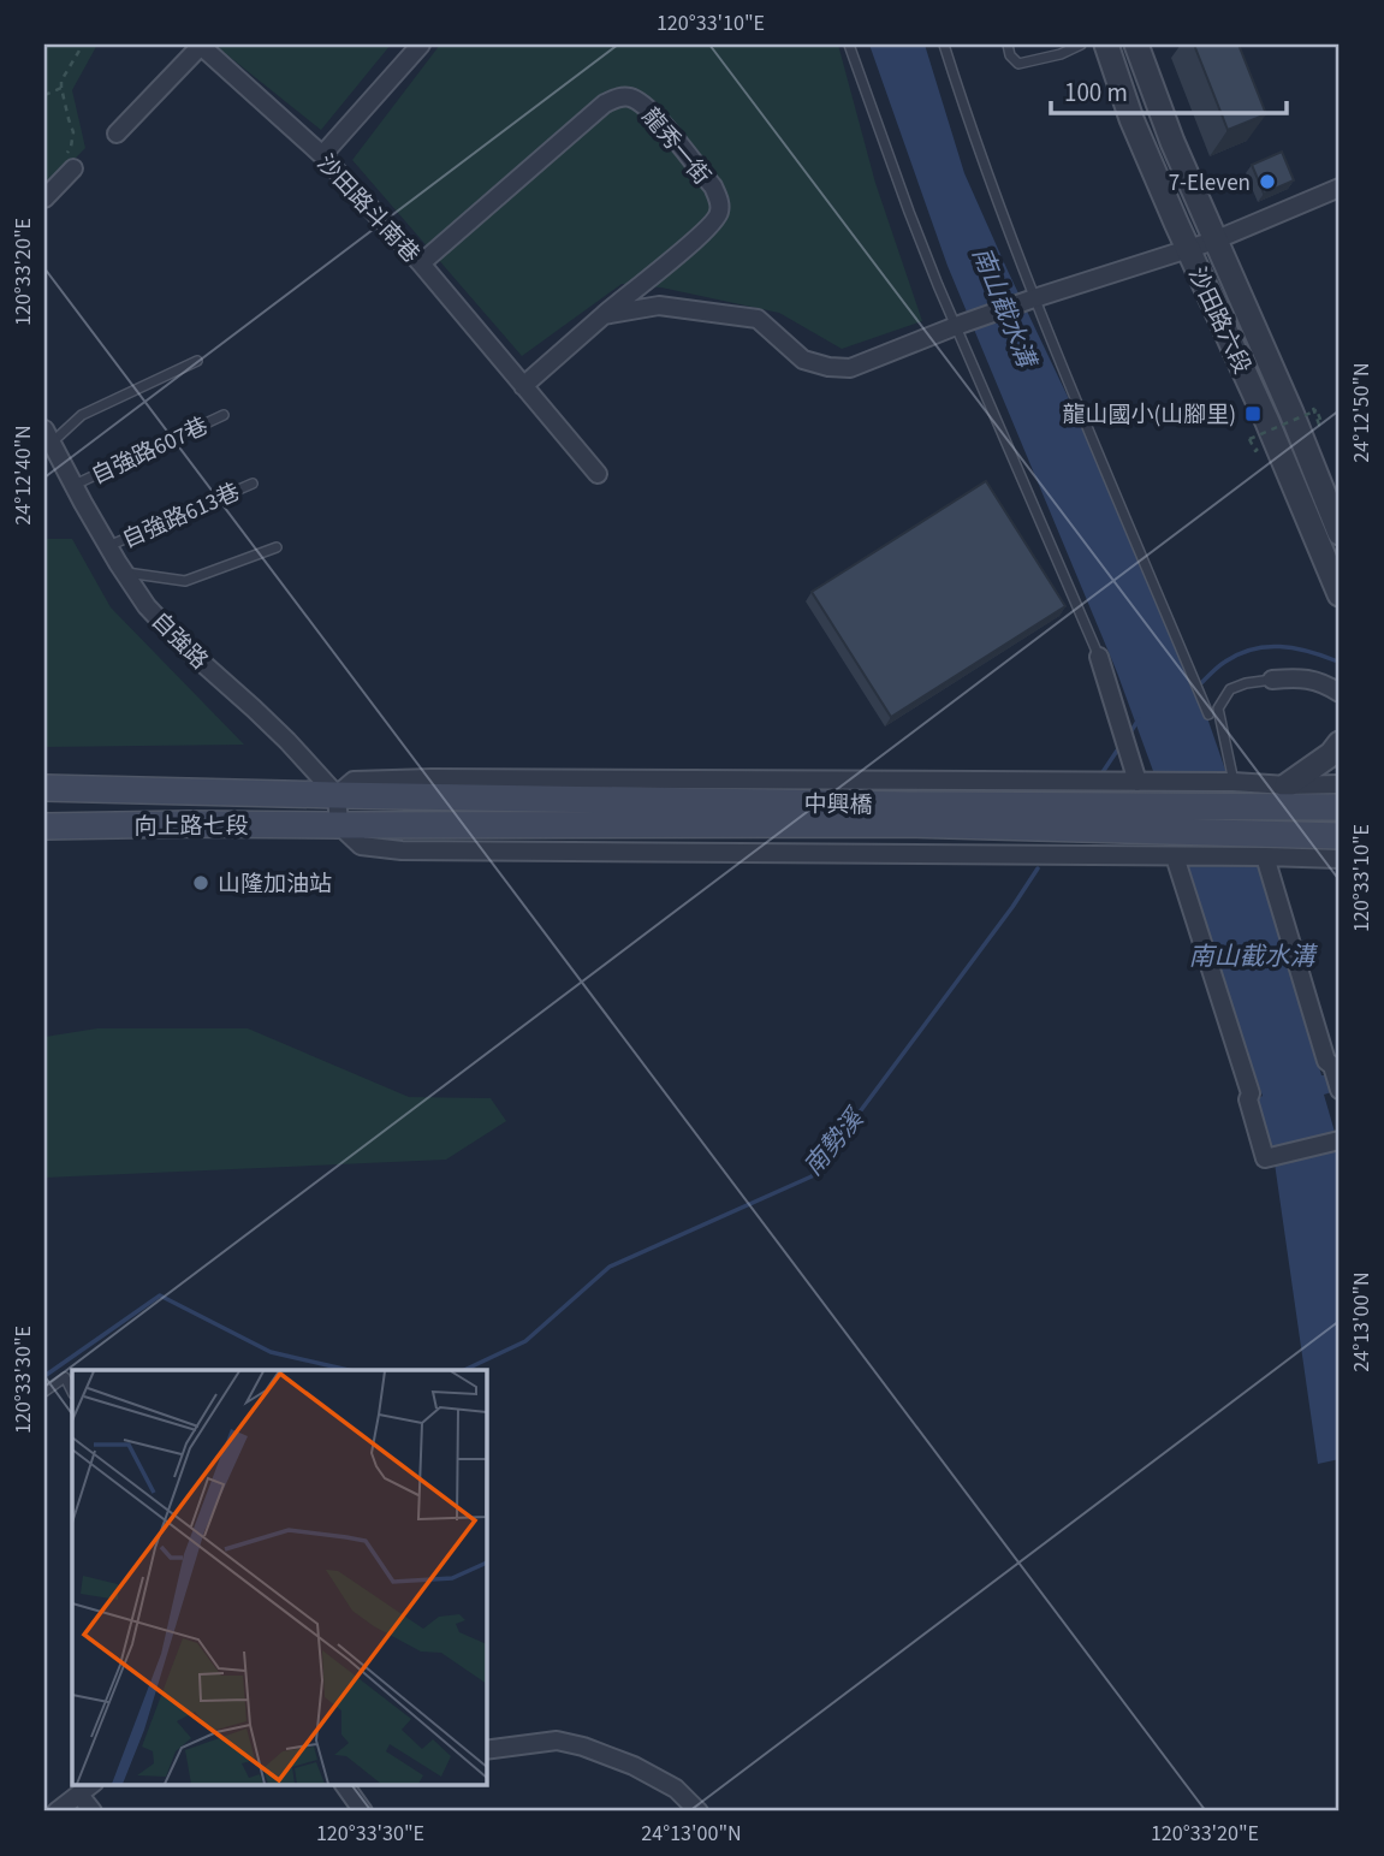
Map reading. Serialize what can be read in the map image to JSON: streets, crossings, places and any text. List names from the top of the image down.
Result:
{
  "streets": {
    "main road": ["中興橋", "向上路七段"],
    "street": [
      "龍秀一街",
      "沙田路斗南巷",
      "沙田路六段",
      "自強路"
    ],
    "lane": ["自強路607巷", "自強路613巷"]
  },
  "crossings": [
    ["龍秀一街", "沙田路斗南巷"],
    ["自強路607巷", "自強路"],
    ["自強路613巷", "自強路"],
    ["自強路", "中興橋"],
    ["自強路", "向上路七段"],
    ["中興橋", "向上路七段"]
  ],
  "water": ["南山截水溝", "南勢溪"],
  "places": {
    "other": ["7-Eleven", "山隆加油站"],
    "transit": ["龍山國小(山腳里)"]
  },
  "scale_bar": "100 m",
  "coordinates": [
    "120°33'10\"E",
    "120°33'20\"E",
    "24°12'50\"N",
    "24°12'40\"N",
    "24°13'00\"N",
    "120°33'30\"E"
  ]
}
